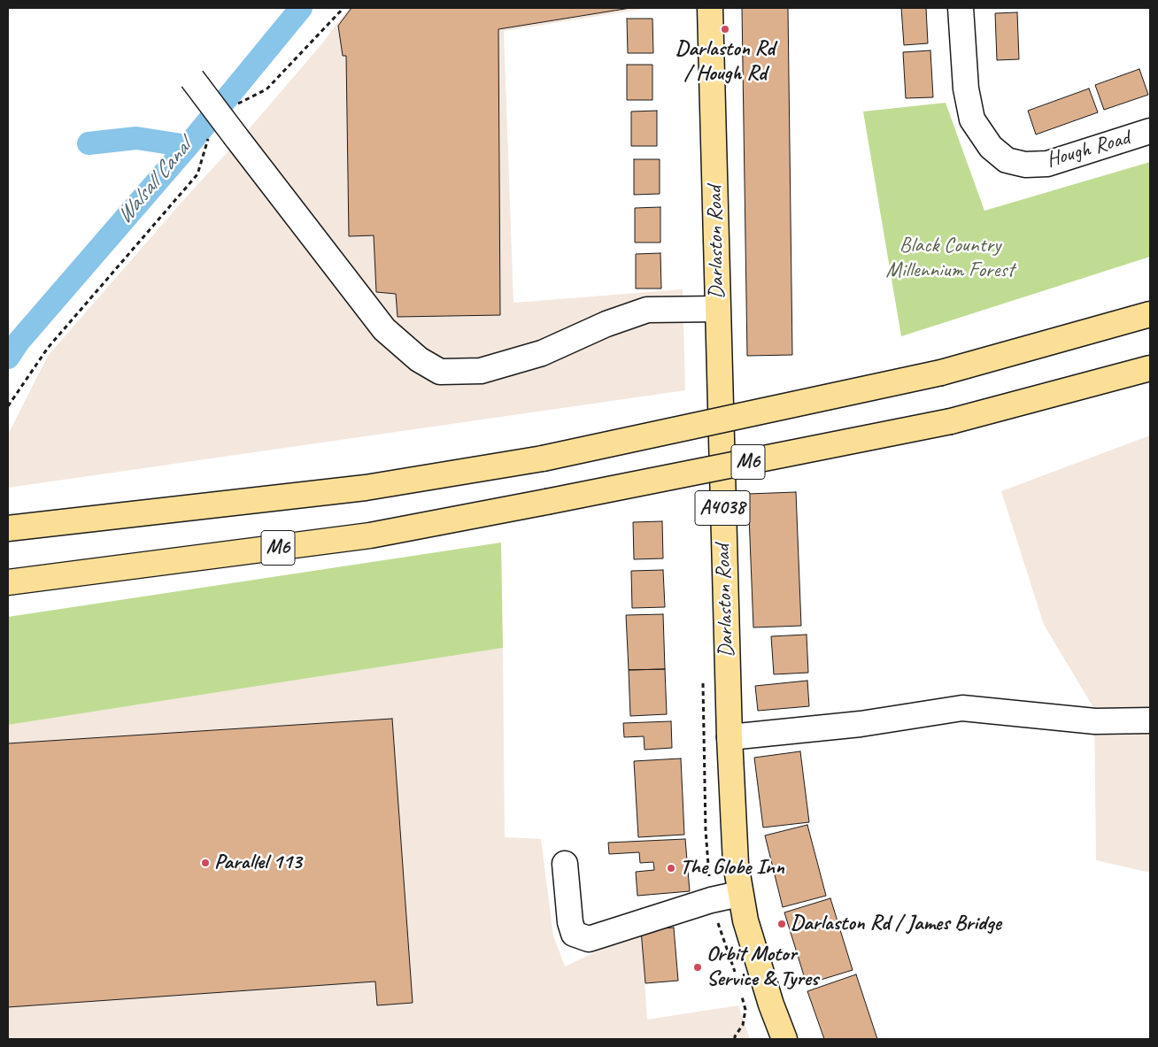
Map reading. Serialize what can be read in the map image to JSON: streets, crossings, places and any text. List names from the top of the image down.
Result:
{
  "streets": {
    "main road": ["Darlaston Road", "M6", "A4038"],
    "street": ["Hough Road"]
  },
  "water": ["Walsall Canal"],
  "parks": ["Black Country Millennium Forest"],
  "places": [
    "Darlaston Rd / Hough Rd",
    "Parallel 113",
    "The Globe Inn",
    "Darlaston Rd / James Bridge",
    "Orbit Motor Service & Tyres"
  ]
}
